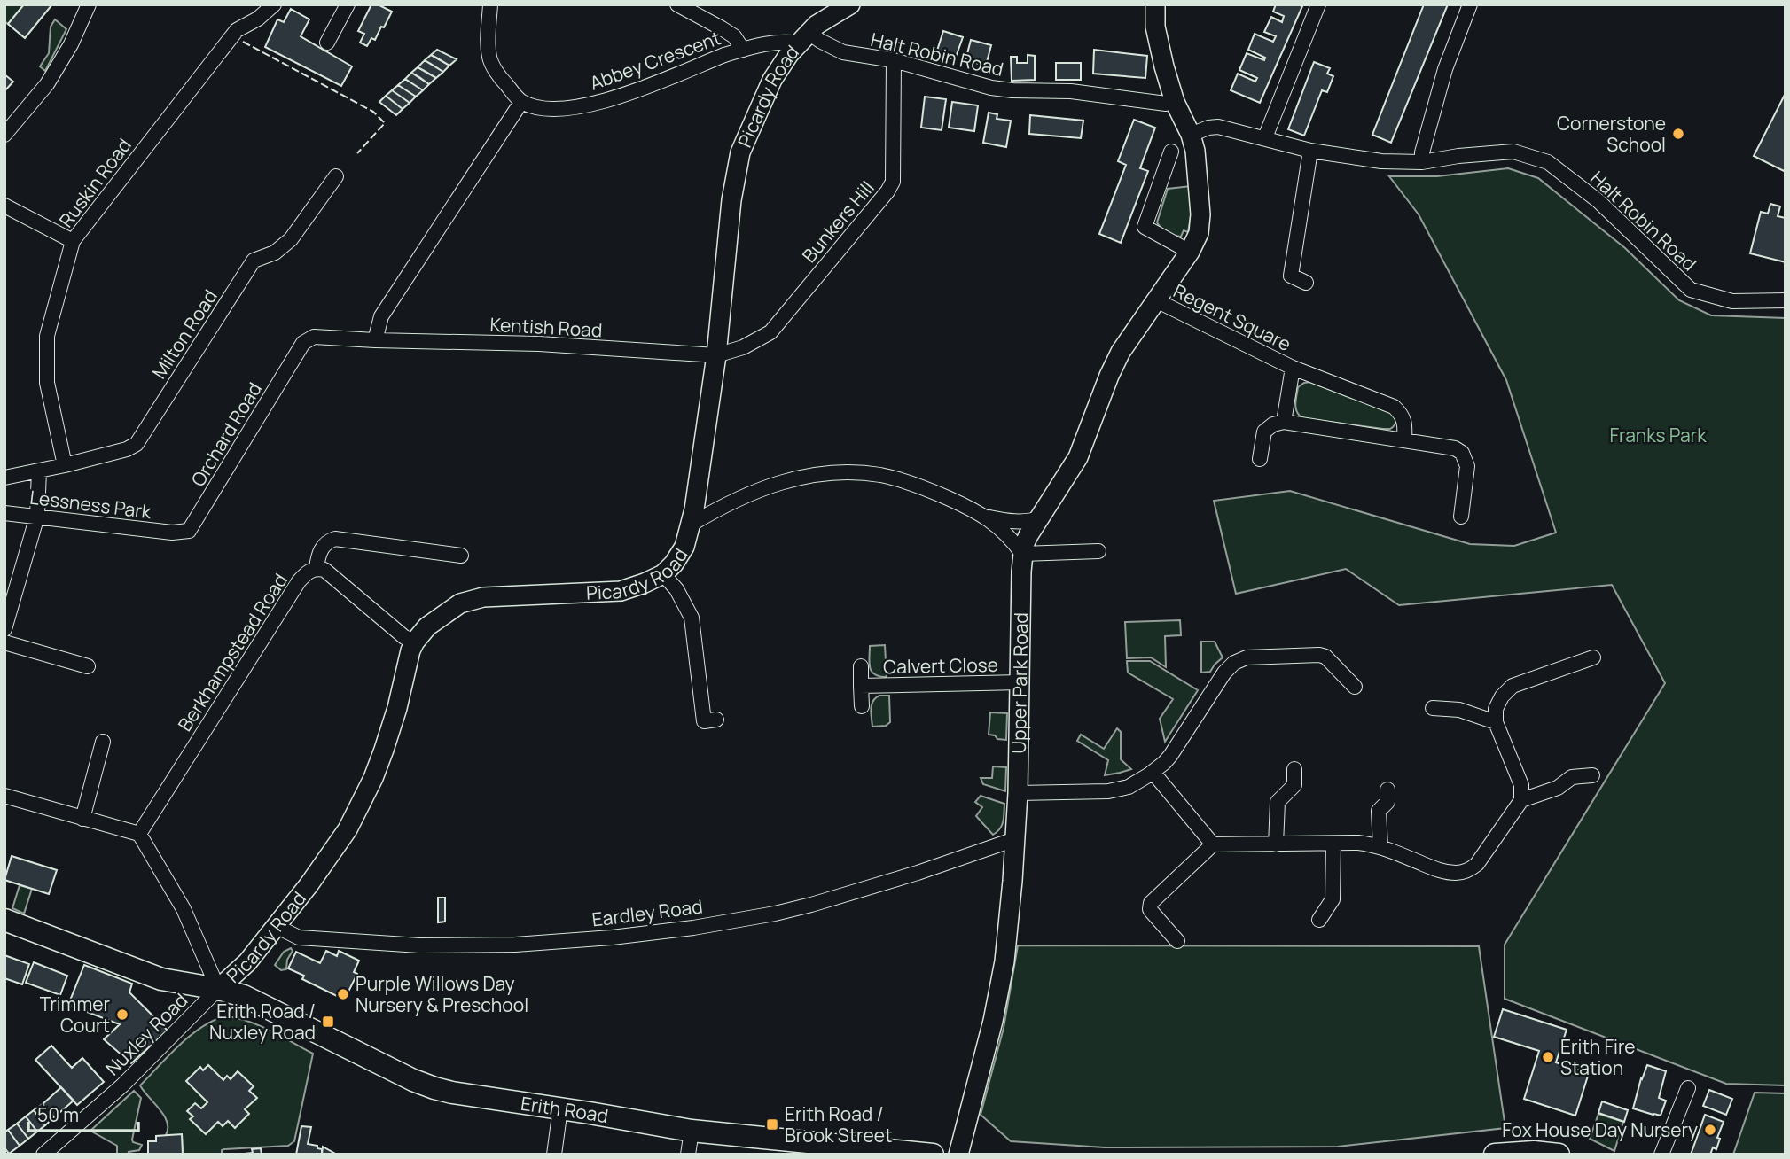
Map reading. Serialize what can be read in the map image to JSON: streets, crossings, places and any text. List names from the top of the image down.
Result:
{
  "streets": {
    "main road": ["Picardy Road", "Upper Park Road", "Erith Road"],
    "street": [
      "Halt Robin Road",
      "Abbey Crescent",
      "Ruskin Road",
      "Bunkers Hill",
      "Regent Square",
      "Kentish Road",
      "Milton Road",
      "Orchard Road",
      "Lessness Park",
      "Berkhampstead Road",
      "Calvert Close",
      "Eardley Road",
      "Nuxley Road"
    ]
  },
  "crossings": [
    ["Halt Robin Road", "Abbey Crescent"],
    ["Halt Robin Road", "Picardy Road"],
    ["Halt Robin Road", "Bunkers Hill"],
    ["Halt Robin Road", "Upper Park Road"],
    ["Abbey Crescent", "Picardy Road"],
    ["Picardy Road", "Bunkers Hill"],
    ["Picardy Road", "Kentish Road"],
    ["Picardy Road", "Eardley Road"],
    ["Picardy Road", "Nuxley Road"],
    ["Picardy Road", "Erith Road"],
    ["Ruskin Road", "Milton Road"],
    ["Bunkers Hill", "Kentish Road"],
    ["Regent Square", "Upper Park Road"],
    ["Kentish Road", "Orchard Road"],
    ["Orchard Road", "Lessness Park"],
    ["Calvert Close", "Upper Park Road"],
    ["Upper Park Road", "Eardley Road"],
    ["Nuxley Road", "Erith Road"]
  ],
  "parks": ["Franks Park"],
  "places": {
    "other": [
      "Cornerstone School",
      "Purple Willows Day Nursery & Preschool",
      "Trimmer Court",
      "Erith Fire Station",
      "Fox House Day Nursery"
    ],
    "transit": ["Erith Road / Nuxley Road", "Erith Road / Brook Street"]
  },
  "scale_bar": "50 m"
}
